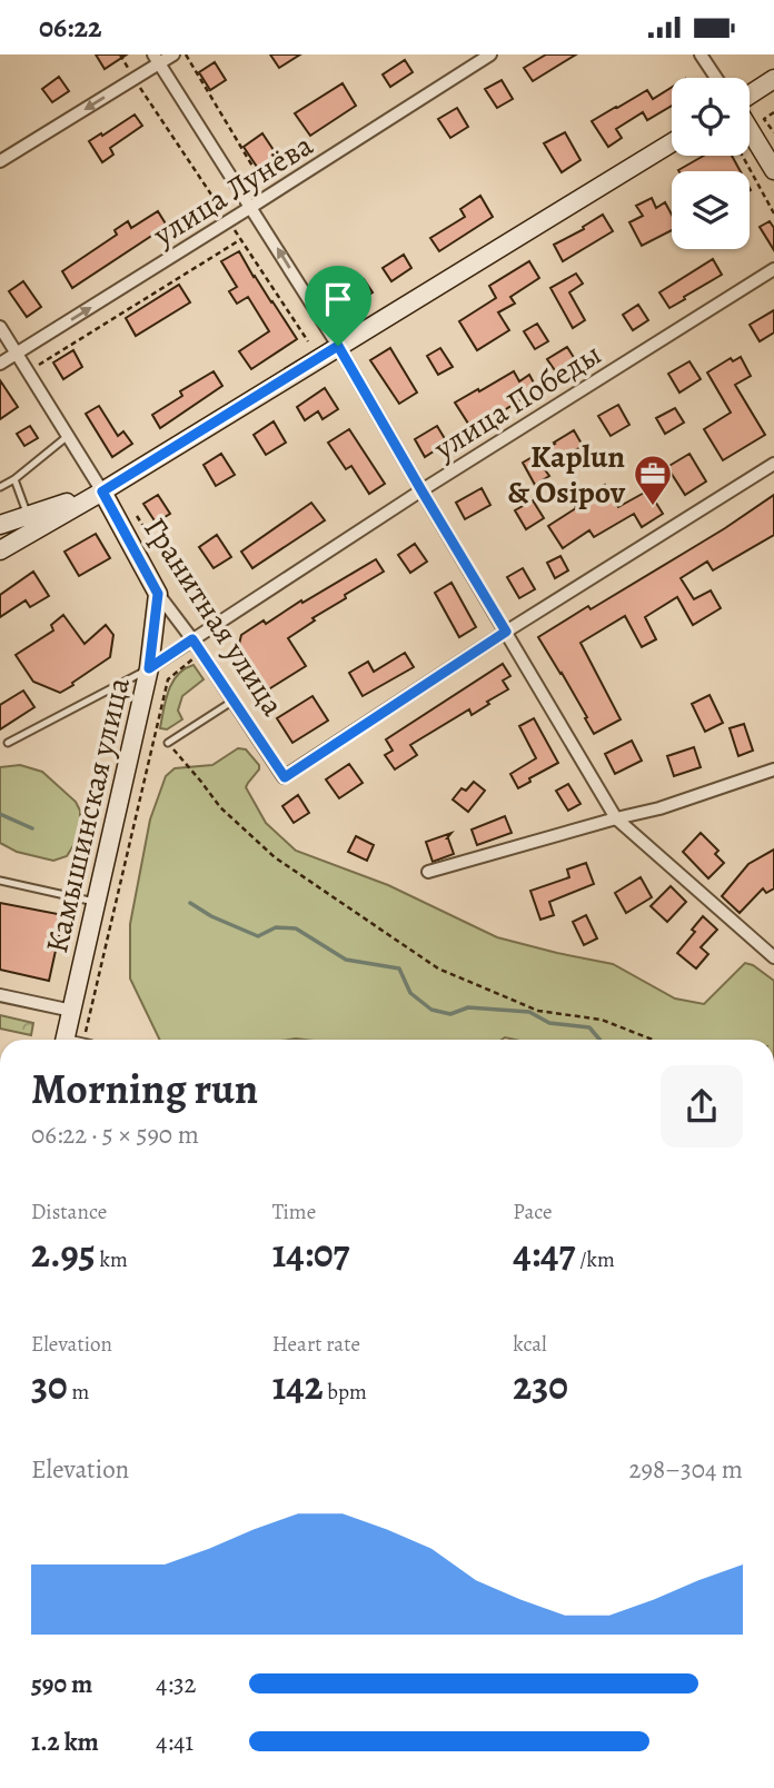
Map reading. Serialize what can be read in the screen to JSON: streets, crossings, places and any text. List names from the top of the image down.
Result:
{
  "streets": {
    "street": [
      "улица Лунёва",
      "улица Победы",
      "Гранитная улица",
      "Камышинская улица"
    ]
  },
  "crossings": [
    ["улица Лунёва", "Гранитная улица"],
    ["улица Победы", "Гранитная улица"],
    ["улица Победы", "Камышинская улица"],
    ["Гранитная улица", "Камышинская улица"]
  ],
  "one_way": ["улица Лунёва"],
  "places": {
    "office": ["Kaplun & Osipov"]
  },
  "page": {
    "status": "06:22",
    "heading": ["Morning run", "06:22 · 5 × 590 m"],
    "stats": [
      ["Distance", "2.95 km"],
      ["Time", "14:07"],
      ["Pace", "4:47 /km"],
      ["Elevation", "30 m"],
      ["Heart rate", "142 bpm"],
      ["kcal", "230"]
    ],
    "chart": ["Elevation", "298–304 m"],
    "list": [
      {
        "name": "590 m",
        "note": "4:32"
      },
      {
        "name": "1.2 km",
        "note": "4:41"
      }
    ]
  }
}
